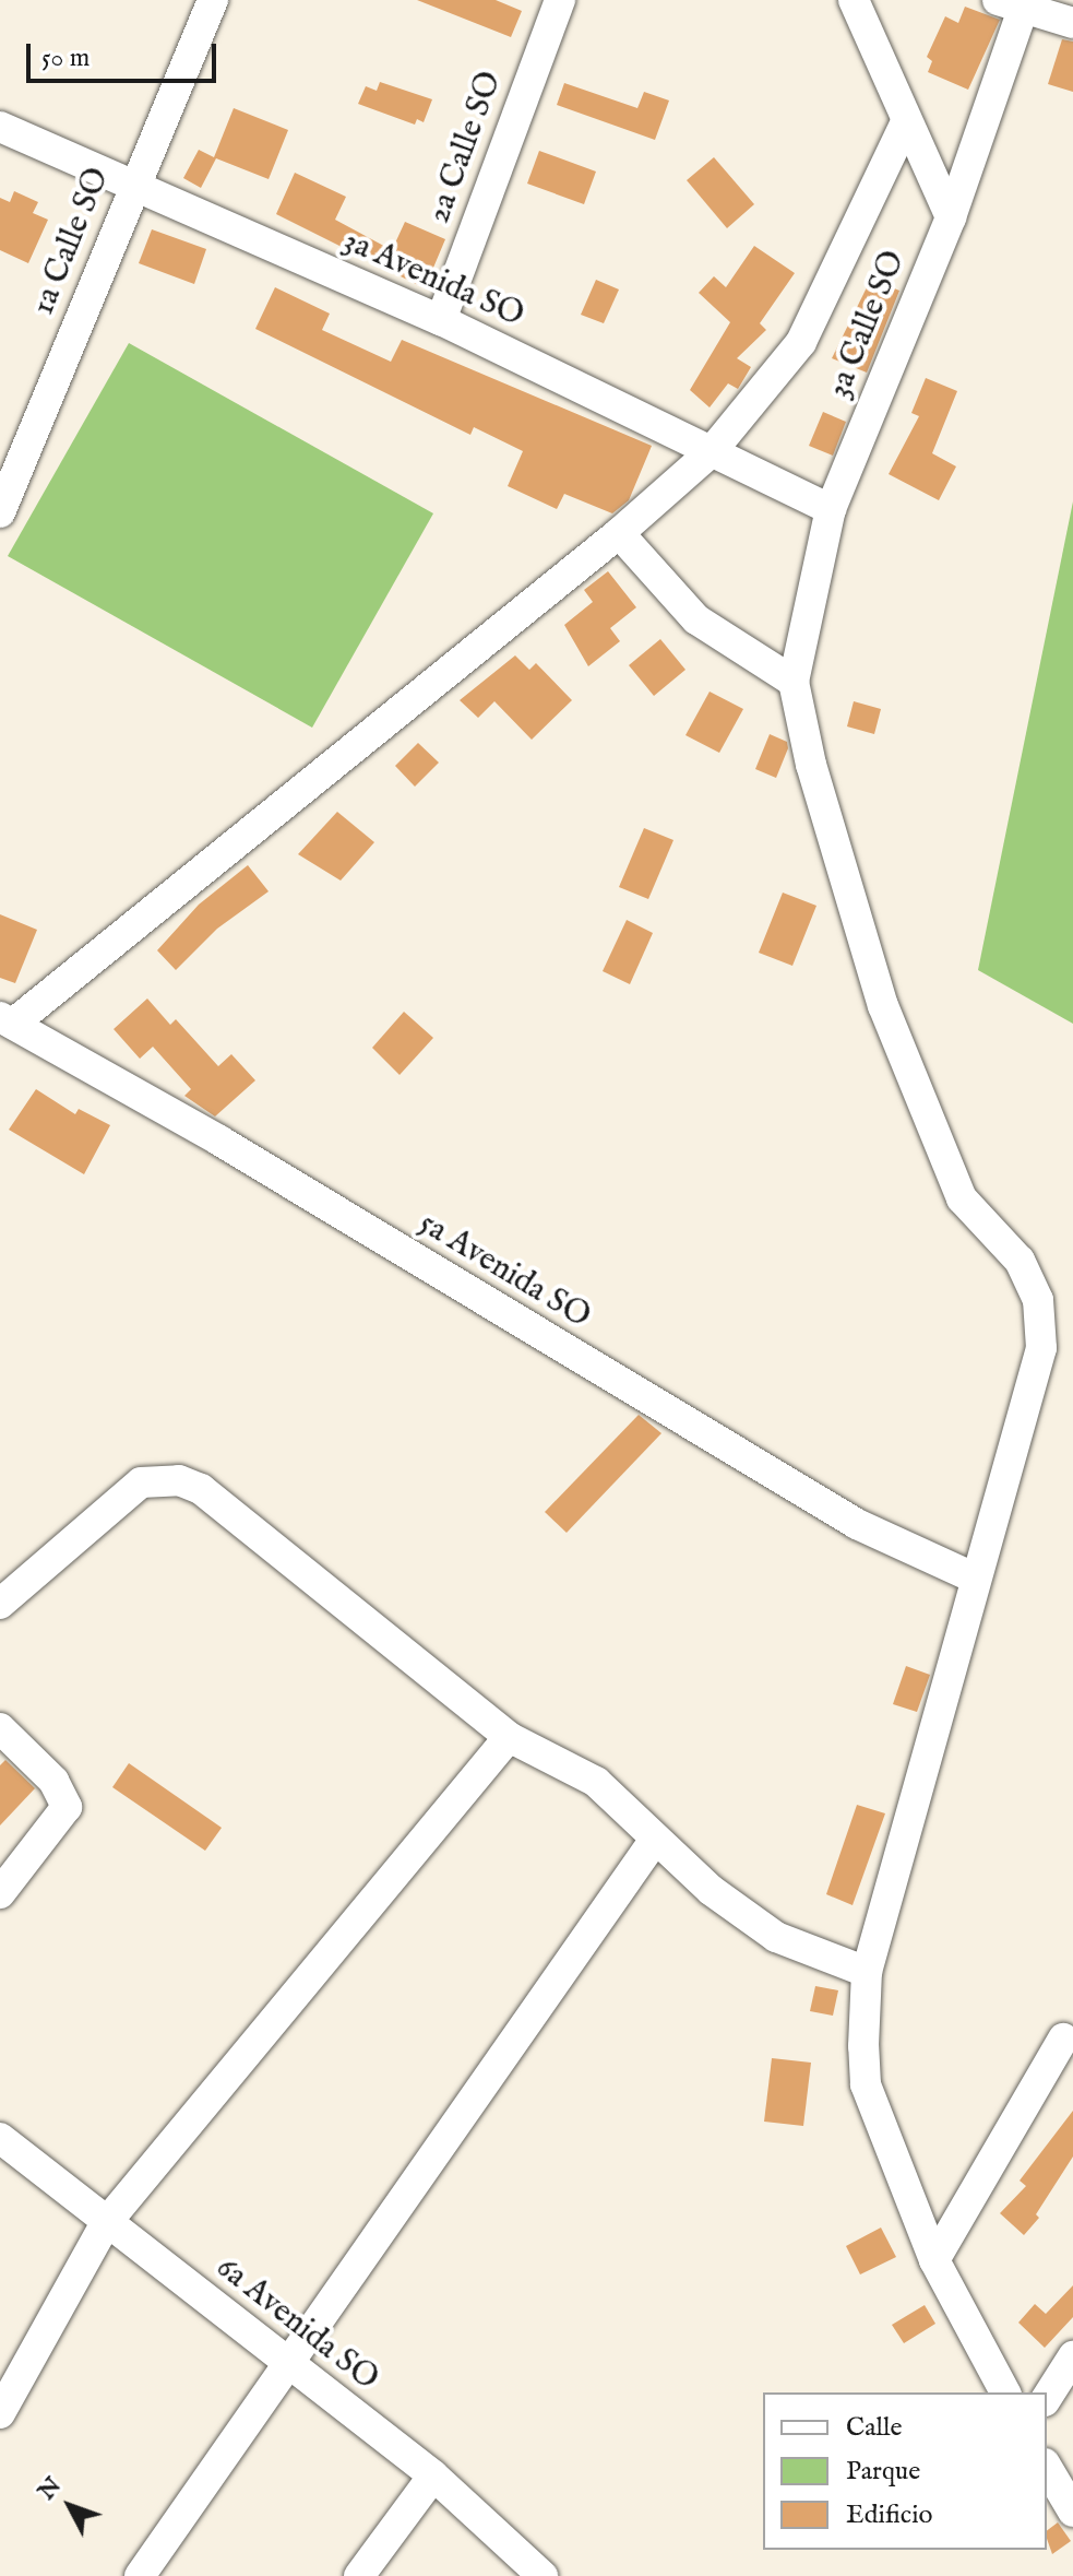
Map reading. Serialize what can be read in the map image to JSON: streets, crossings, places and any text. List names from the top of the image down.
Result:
{
  "streets": {
    "street": [
      "2a Calle SO",
      "1a Calle SO",
      "3a Avenida SO",
      "3a Calle SO",
      "5a Avenida SO",
      "6a Avenida SO"
    ]
  },
  "crossings": [
    ["2a Calle SO", "3a Avenida SO"],
    ["1a Calle SO", "3a Avenida SO"],
    ["3a Avenida SO", "3a Calle SO"]
  ],
  "legend": ["Calle", "Parque", "Edificio"],
  "scale_bar": "50 m",
  "north": "top left"
}
